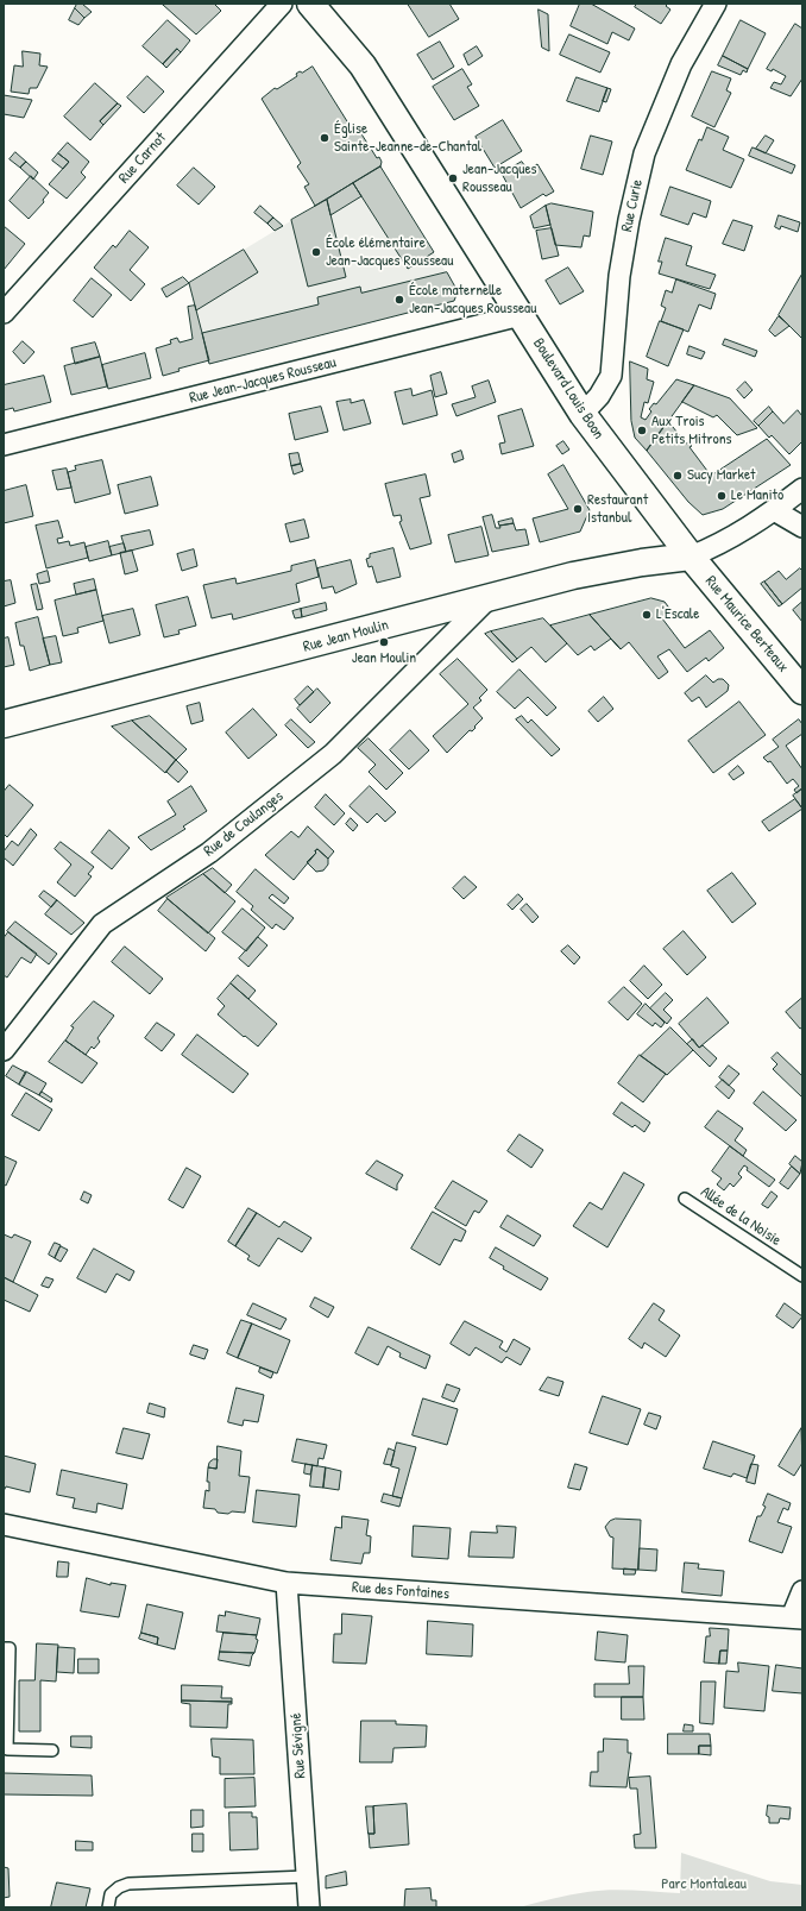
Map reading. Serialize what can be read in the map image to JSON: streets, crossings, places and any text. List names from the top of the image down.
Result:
{
  "streets": {
    "street": [
      "Rue Carnot",
      "Rue Curie",
      "Rue Jean-Jacques Rousseau",
      "Boulevard Louis Boon",
      "Rue Maurice Berteaux",
      "Rue Jean Moulin",
      "Rue de Coulanges",
      "Rue des Fontaines",
      "Rue Sévigné"
    ],
    "lane": ["Allée de la Noisie"]
  },
  "crossings": [
    ["Rue Curie", "Boulevard Louis Boon"],
    ["Rue Jean-Jacques Rousseau", "Boulevard Louis Boon"],
    ["Boulevard Louis Boon", "Rue Maurice Berteaux"],
    ["Boulevard Louis Boon", "Rue Jean Moulin"],
    ["Rue Maurice Berteaux", "Rue Jean Moulin"],
    ["Rue Jean Moulin", "Rue de Coulanges"],
    ["Rue des Fontaines", "Rue Sévigné"]
  ],
  "parks": ["Parc Montaleau"],
  "places": [
    "Église Sainte-Jeanne-de-Chantal",
    "Jean-Jacques Rousseau",
    "École élémentaire Jean-Jacques Rousseau",
    "École maternelle Jean-Jacques Rousseau",
    "Aux Trois Petits Mitrons",
    "Sucy Market",
    "Le Manito",
    "Restaurant Istanbul",
    "L'Escale",
    "Jean Moulin"
  ]
}
